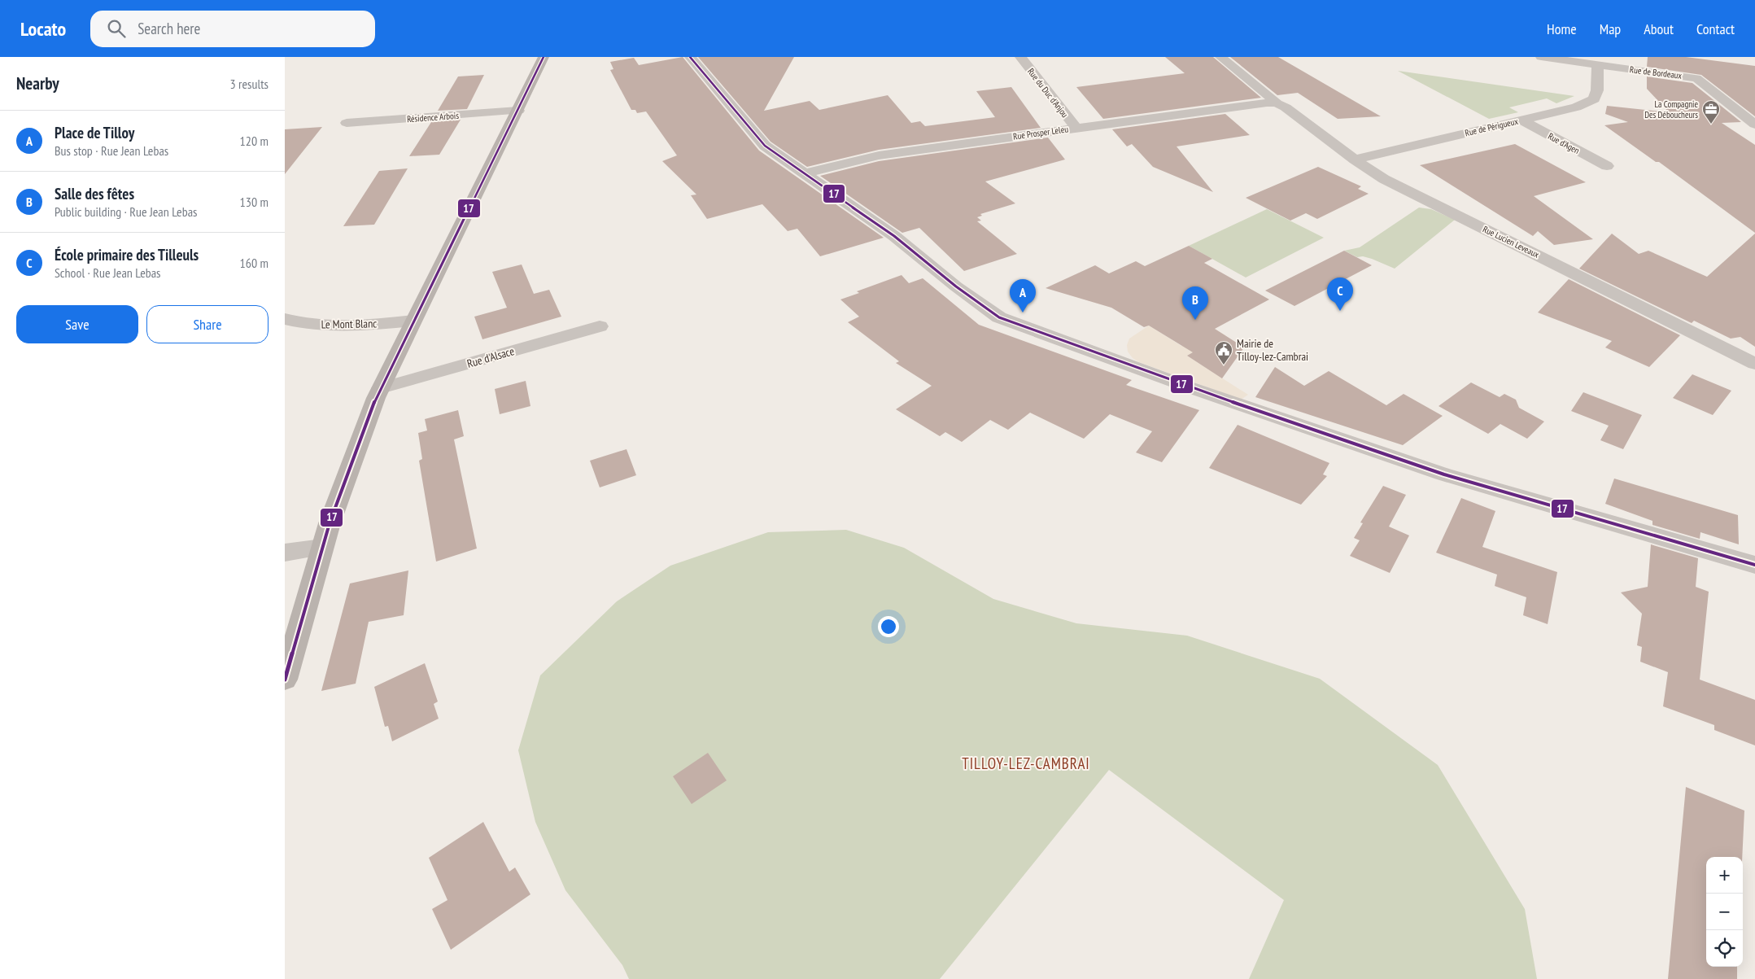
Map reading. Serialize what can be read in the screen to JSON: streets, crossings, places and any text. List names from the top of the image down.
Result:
{
  "streets": {
    "street": [
      "Rue de Bordeaux",
      "Rue du Duc d'Anjou",
      "Résidence Arbois",
      "Rue de Périgueux",
      "Rue Prosper Leleu",
      "Rue d'Agen",
      "Rue Lucien Leveaux",
      "Le Mont Blanc",
      "Rue d'Alsace"
    ]
  },
  "crossings": [
    ["Rue de Bordeaux", "Rue de Périgueux"],
    ["Rue du Duc d'Anjou", "Rue Prosper Leleu"],
    ["Rue de Périgueux", "Rue d'Agen"],
    ["Rue de Périgueux", "Rue Lucien Leveaux"],
    ["Rue Prosper Leleu", "Rue Lucien Leveaux"]
  ],
  "districts": ["TILLOY-LEZ-CAMBRAI"],
  "places": {
    "office": ["La Compagnie Des Déboucheurs"],
    "public building": ["Mairie de Tilloy-lez-Cambrai"]
  },
  "lines": ["transit line 17"],
  "page": {
    "header": "Locato",
    "search": "Search here",
    "nav": [
      "Home",
      "Map",
      "About",
      "Contact"
    ],
    "heading": ["Nearby", "3 results"],
    "list": [
      {
        "mark": "A",
        "name": "Place de Tilloy",
        "note": "Bus stop · Rue Jean Lebas",
        "value": "120 m"
      },
      {
        "mark": "B",
        "name": "Salle des fêtes",
        "note": "Public building · Rue Jean Lebas",
        "value": "130 m"
      },
      {
        "mark": "C",
        "name": "École primaire des Tilleuls",
        "note": "School · Rue Jean Lebas",
        "value": "160 m"
      }
    ],
    "pins": ["C", "A", "B"],
    "buttons": ["Save", "Share"],
    "map_buttons": ["+", "−"]
  }
}
